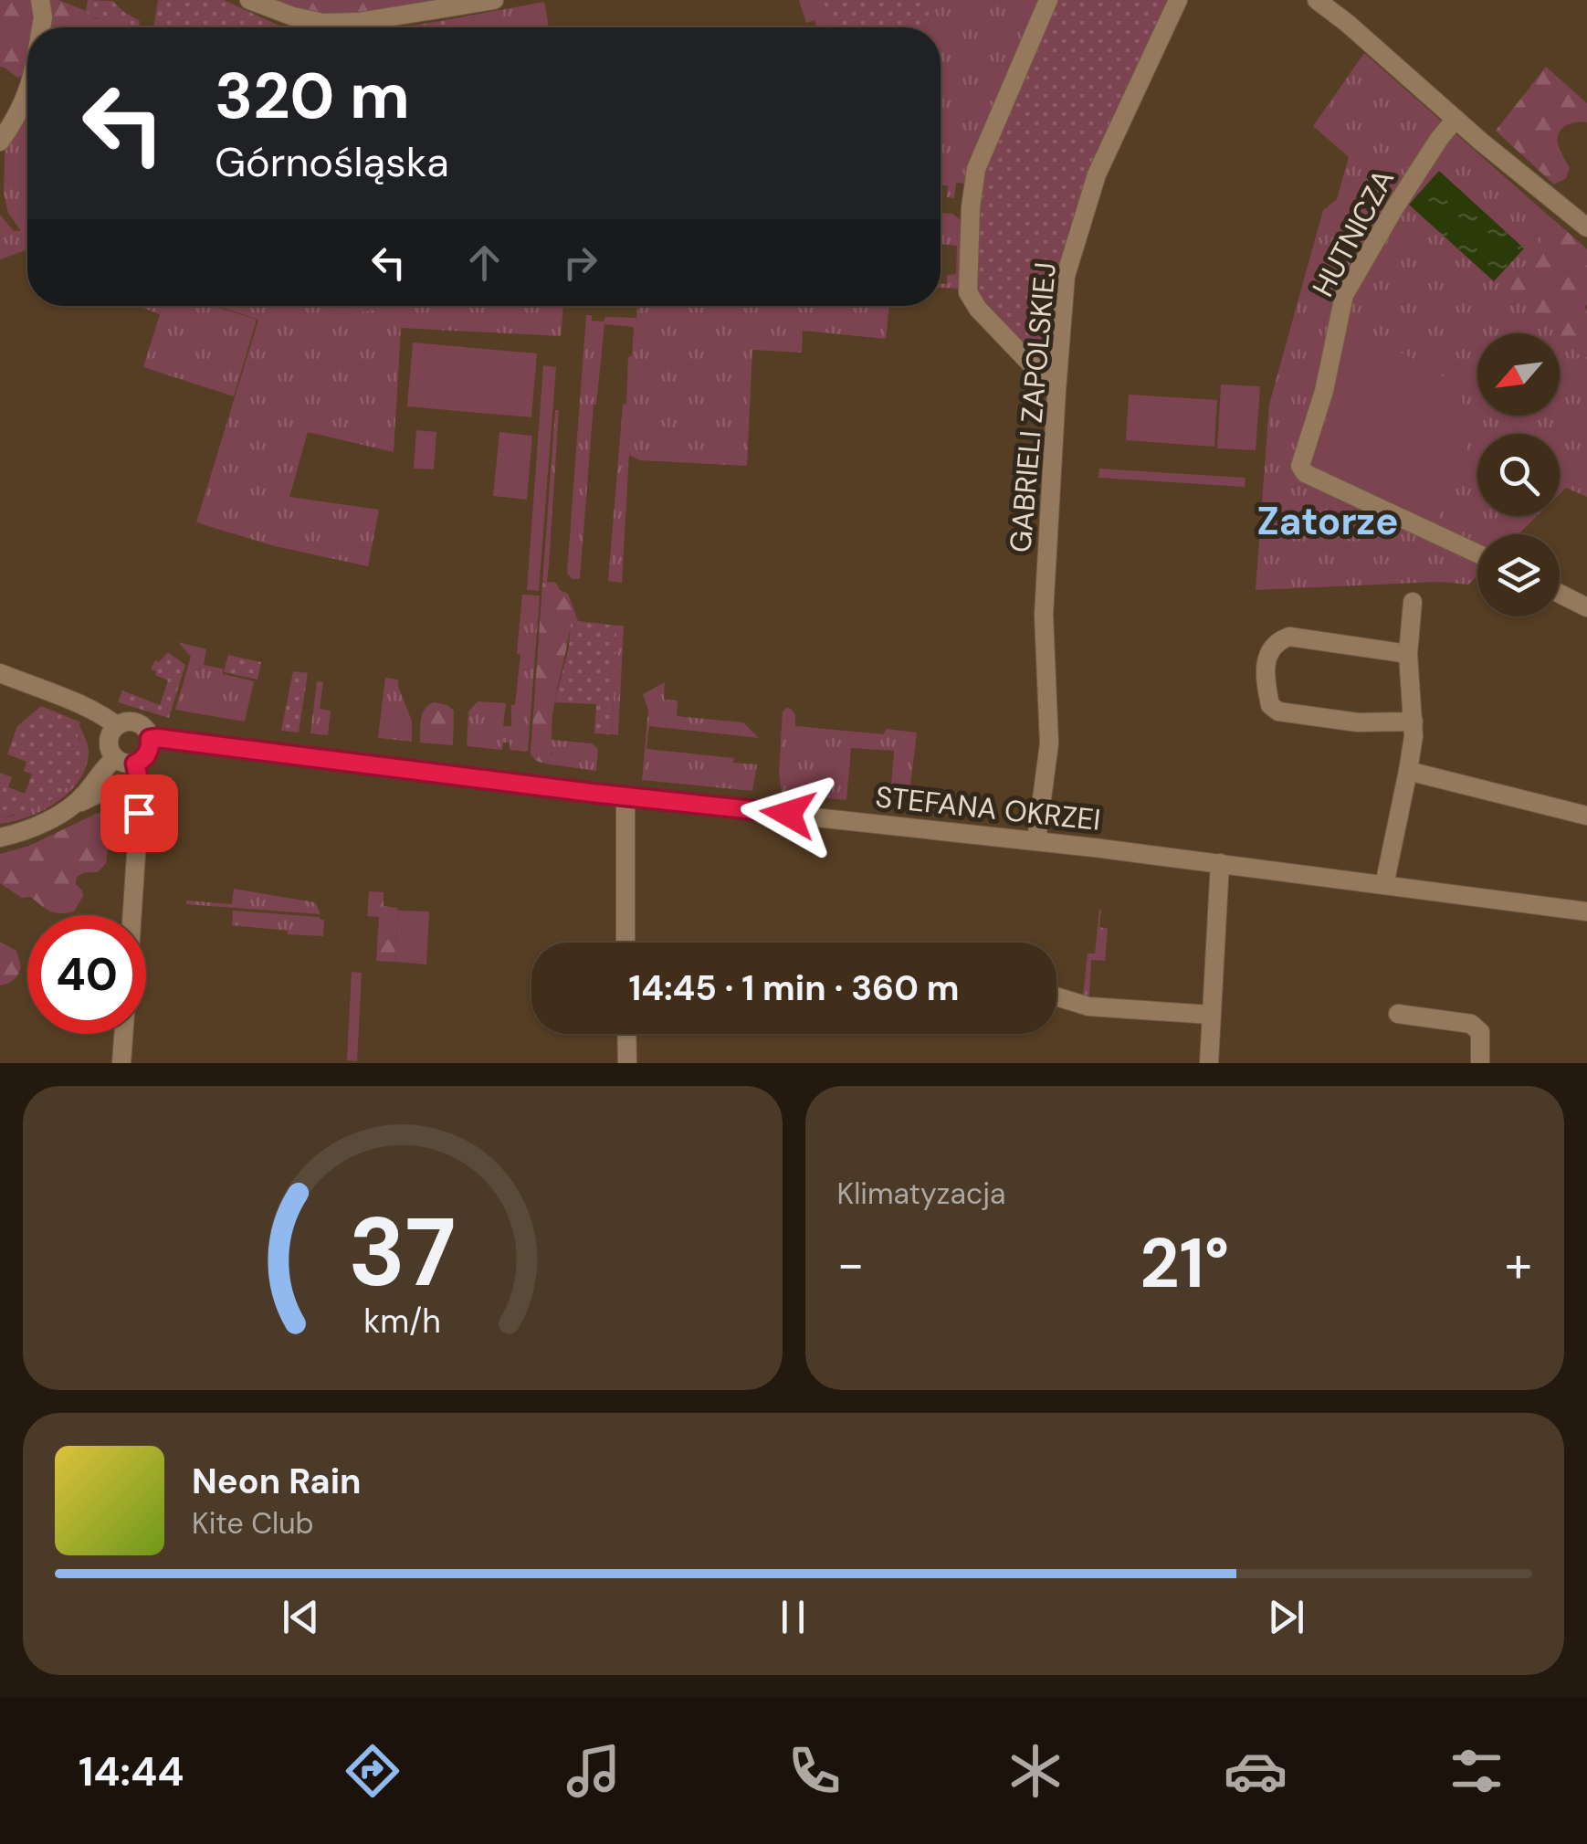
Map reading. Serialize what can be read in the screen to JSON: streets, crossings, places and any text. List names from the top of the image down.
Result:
{
  "streets": {
    "street": ["HUTNICZA", "GABRIELI ZAPOLSKIEJ", "STEFANA OKRZEI"]
  },
  "crossings": [
    ["GABRIELI ZAPOLSKIEJ", "STEFANA OKRZEI"]
  ],
  "districts": ["Zatorze"],
  "north": "bottom left",
  "page": {
    "turn": ["320 m", "Górnośląska"],
    "limit": "40",
    "trip": "14:45 · 1 min · 360 m",
    "tile": "Klimatyzacja",
    "heat": ["−", "21°", "+"],
    "song": ["Neon Rain", "Kite Club"],
    "tabs": "14:44",
    "gauge": ["37", "km/h"]
  }
}
